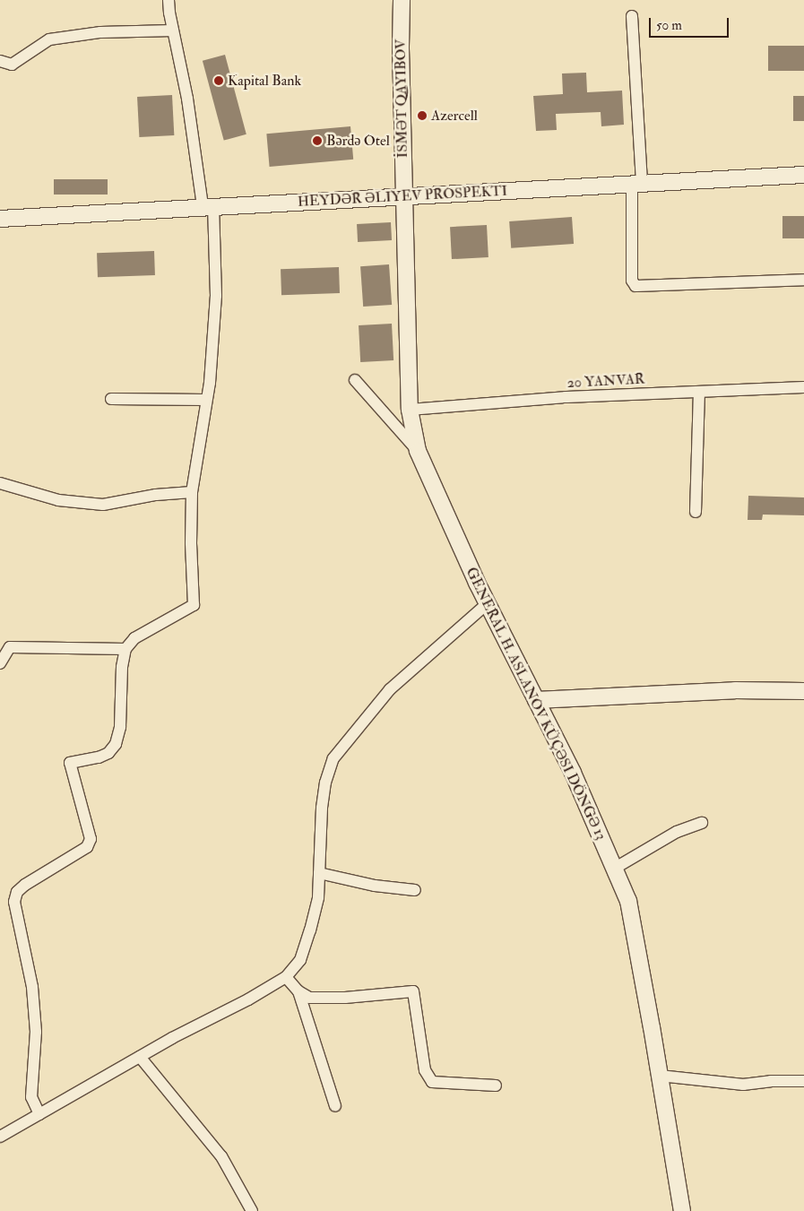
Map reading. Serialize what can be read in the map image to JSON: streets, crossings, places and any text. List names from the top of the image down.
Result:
{
  "streets": {
    "main road": ["HEYDƏR ƏLIYEV PROSPEKTI", "GENERAL H. ASLANOV KÜÇƏSI DÖNGƏ 13"],
    "street": ["20 YANVAR"]
  },
  "crossings": [
    ["HEYDƏR ƏLIYEV PROSPEKTI", "GENERAL H. ASLANOV KÜÇƏSI DÖNGƏ 13"],
    ["20 YANVAR", "GENERAL H. ASLANOV KÜÇƏSI DÖNGƏ 13"]
  ],
  "places": ["Kapital Bank", "Azercell", "Bərdə Otel"],
  "scale_bar": "50 m"
}
